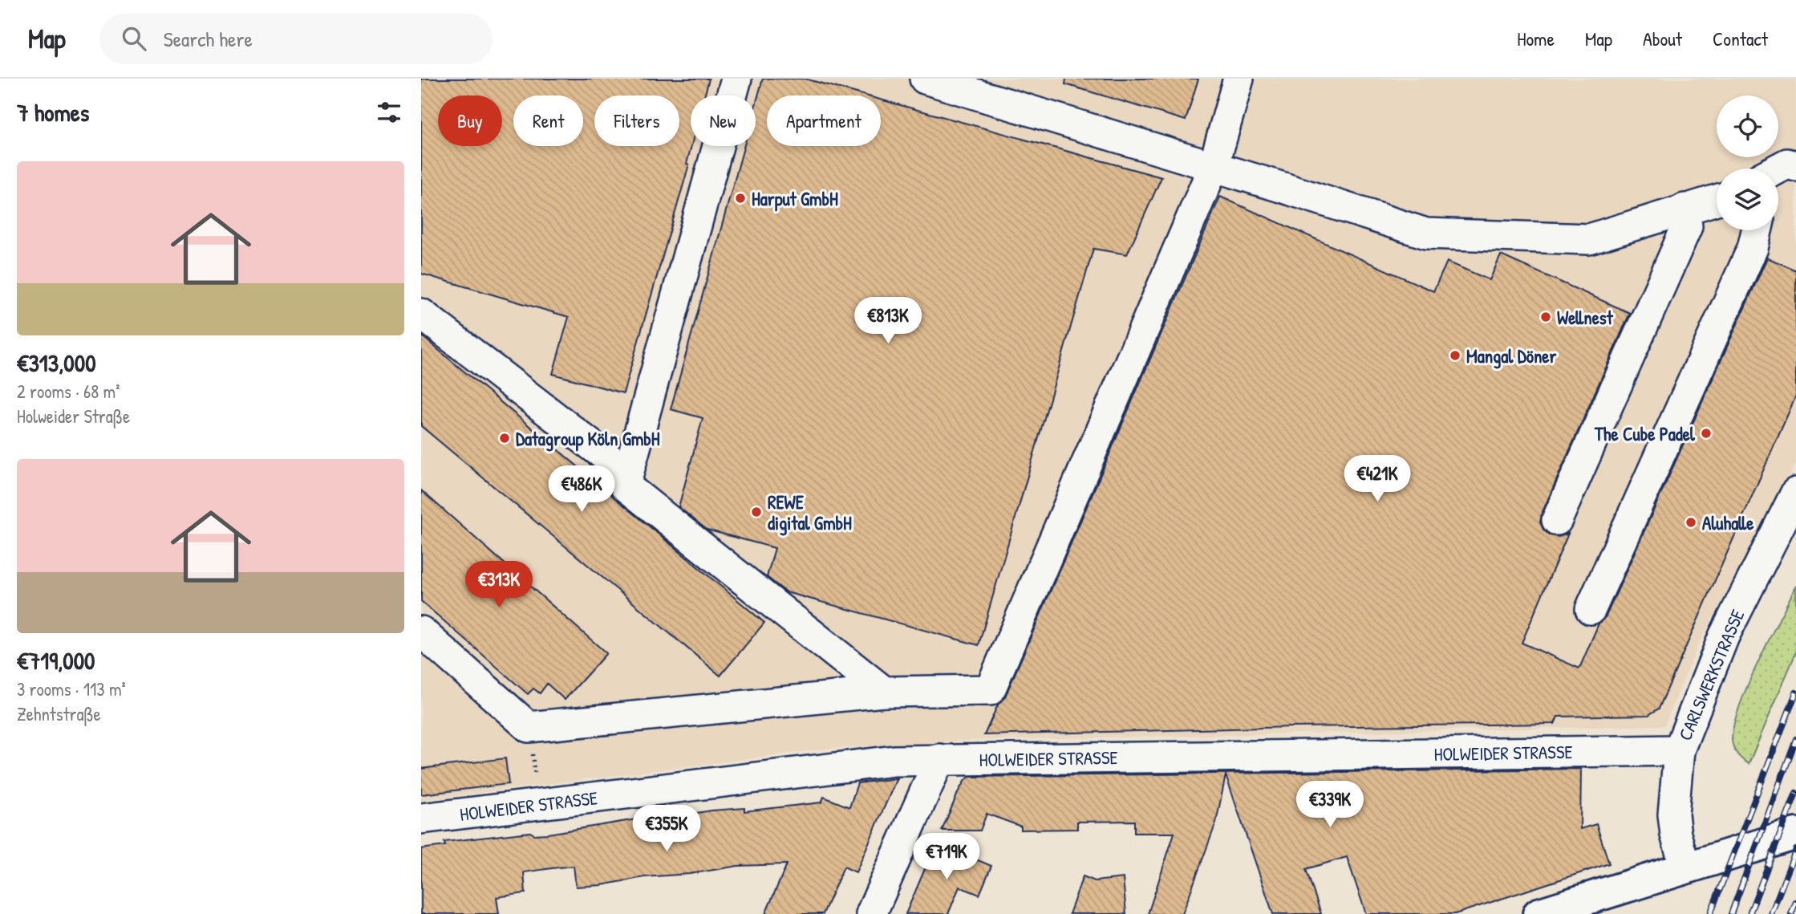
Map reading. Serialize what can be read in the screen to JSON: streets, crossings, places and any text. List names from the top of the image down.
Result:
{
  "streets": {
    "street": ["CARLSWERKSTRASSE", "HOLWEIDER STRASSE"]
  },
  "crossings": [
    ["CARLSWERKSTRASSE", "HOLWEIDER STRASSE"]
  ],
  "places": [
    "Harput GmbH",
    "Wellnest",
    "Mangal Döner",
    "The Cube Padel",
    "Datagroup Köln GmbH",
    "REWE digital GmbH",
    "Aluhalle"
  ],
  "page": {
    "header": "Map",
    "search": "Search here",
    "nav": [
      "Home",
      "Map",
      "About",
      "Contact"
    ],
    "heading": "7 homes",
    "chip": [
      "Buy",
      "Rent",
      "Filters",
      "New",
      "Apartment"
    ],
    "list": [
      {
        "name": "€313,000",
        "note": "2 rooms · 68 m² · Holweider Straße"
      },
      {
        "name": "€719,000",
        "note": "3 rooms · 113 m² · Zehntstraße"
      }
    ],
    "price": [
      "€813K",
      "€421K",
      "€486K",
      "€313K",
      "€339K",
      "€355K",
      "€719K"
    ]
  }
}
